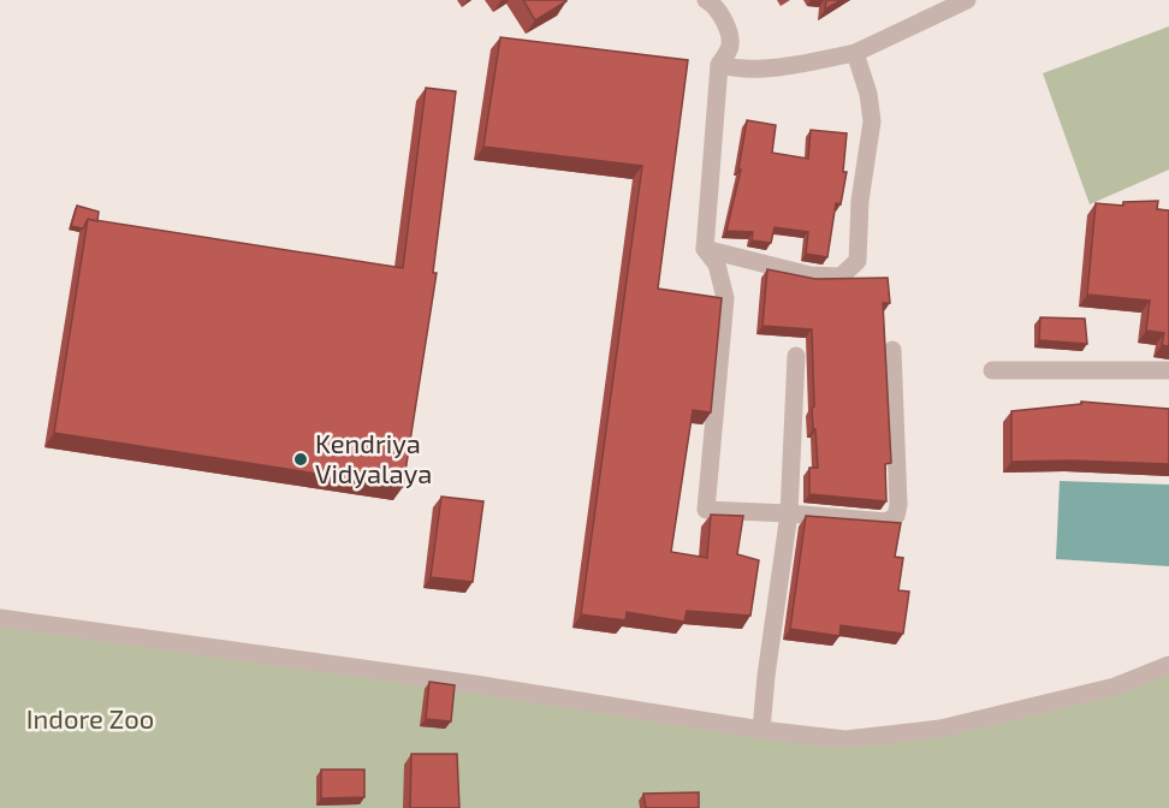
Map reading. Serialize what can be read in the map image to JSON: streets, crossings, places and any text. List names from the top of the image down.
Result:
{
  "parks": ["Indore Zoo"],
  "places": ["Kendriya Vidyalaya"]
}
